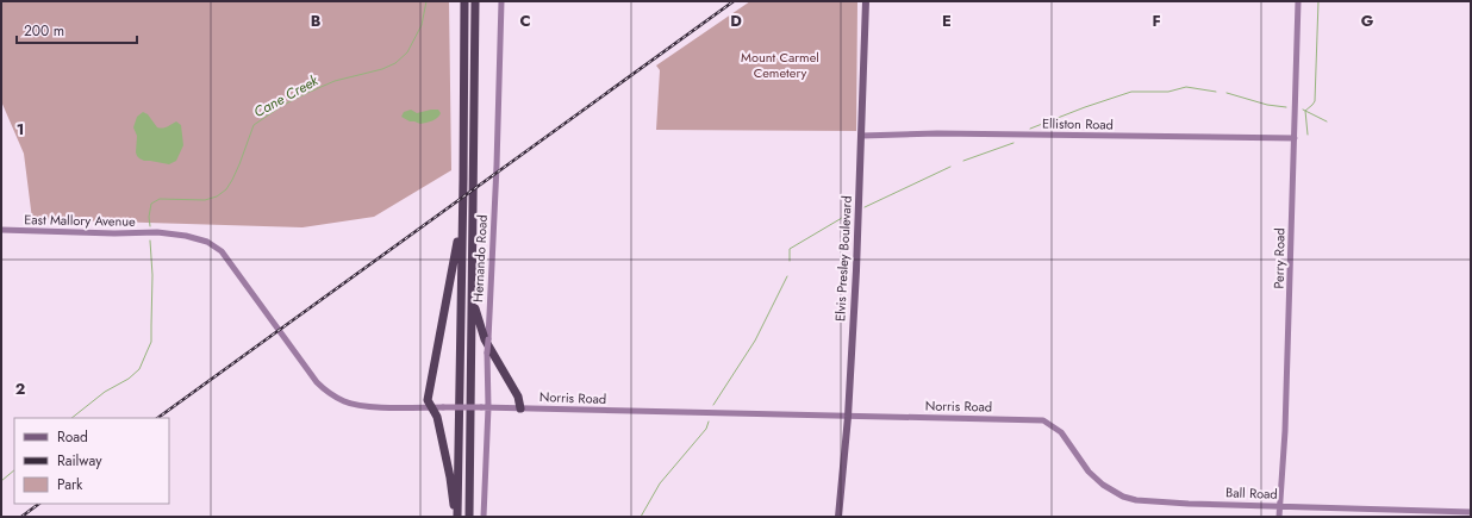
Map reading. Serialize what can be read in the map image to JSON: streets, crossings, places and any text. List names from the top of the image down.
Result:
{
  "streets": {
    "main road": [
      "Elliston Road",
      "East Mallory Avenue",
      "Hernando Road",
      "Elvis Presley Boulevard",
      "Perry Road",
      "Norris Road",
      "Ball Road"
    ]
  },
  "crossings": [
    ["Elliston Road", "Elvis Presley Boulevard"],
    ["Elliston Road", "Perry Road"],
    ["East Mallory Avenue", "Norris Road"],
    ["Hernando Road", "Norris Road"],
    ["Elvis Presley Boulevard", "Norris Road"],
    ["Perry Road", "Ball Road"],
    ["Norris Road", "Ball Road"]
  ],
  "water": ["Cane Creek"],
  "parks": ["Mount Carmel Cemetery"],
  "legend": ["Road", "Railway", "Park"],
  "scale_bar": "200 m",
  "grid": {
    "columns": [
      "B",
      "C",
      "D",
      "E",
      "F",
      "G"
    ],
    "rows": ["1", "2"]
  }
}
